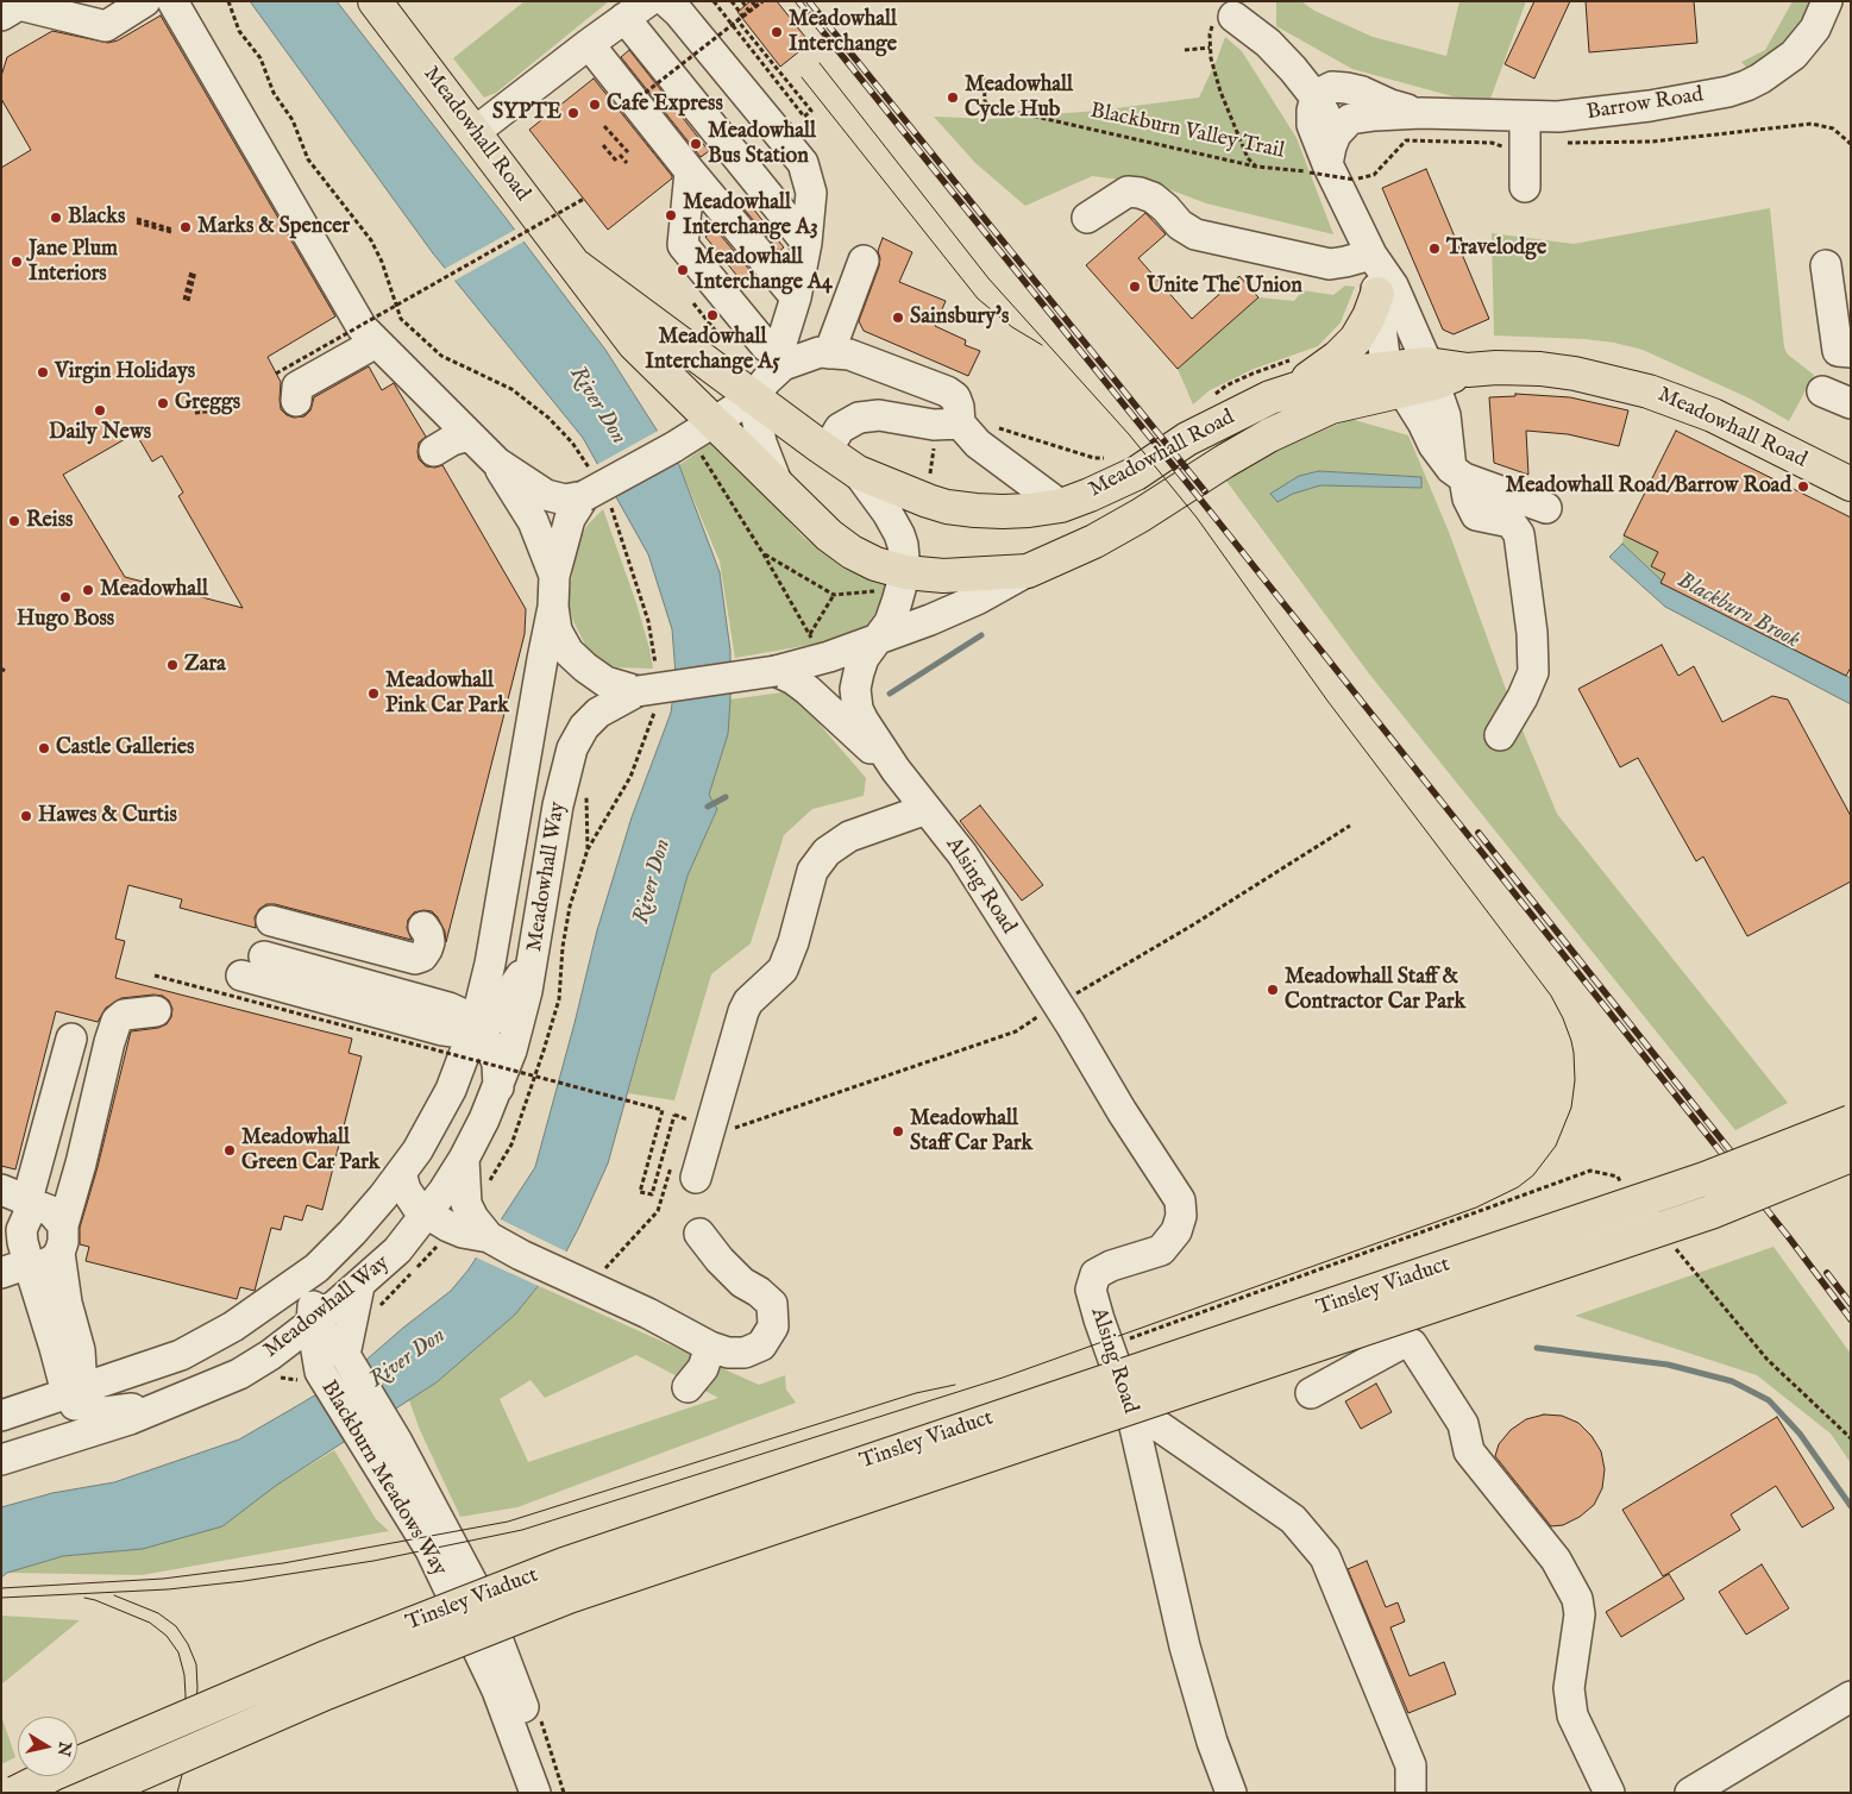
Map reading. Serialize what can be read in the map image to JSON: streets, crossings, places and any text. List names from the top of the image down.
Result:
{
  "streets": {
    "main road": ["Meadowhall Road", "Tinsley Viaduct"],
    "street": [
      "Barrow Road",
      "Meadowhall Way",
      "Alsing Road",
      "Blackburn Meadows Way"
    ],
    "path": ["Blackburn Valley Trail"]
  },
  "crossings": [
    ["Meadowhall Road", "Meadowhall Way"],
    ["Meadowhall Road", "Alsing Road"],
    ["Meadowhall Way", "Alsing Road"],
    ["Meadowhall Way", "Blackburn Meadows Way"]
  ],
  "water": ["River Don", "Blackburn Brook"],
  "places": [
    "Meadowhall Interchange",
    "Meadowhall Cycle Hub",
    "Cafe Express",
    "SYPTE",
    "Meadowhall Bus Station",
    "Meadowhall Interchange A3",
    "Blacks",
    "Marks & Spencer",
    "Travelodge",
    "Jane Plum Interiors",
    "Meadowhall Interchange A4",
    "Unite The Union",
    "Meadowhall Interchange A5",
    "Sainsbury's",
    "Virgin Holidays",
    "Greggs",
    "Daily News",
    "Meadowhall Road/Barrow Road",
    "Reiss",
    "Meadowhall",
    "Hugo Boss",
    "Zara",
    "Meadowhall Pink Car Park",
    "Castle Galleries",
    "Hawes & Curtis",
    "Meadowhall Staff & Contractor Car Park",
    "Meadowhall Staff Car Park",
    "Meadowhall Green Car Park"
  ],
  "north": "right"
}
